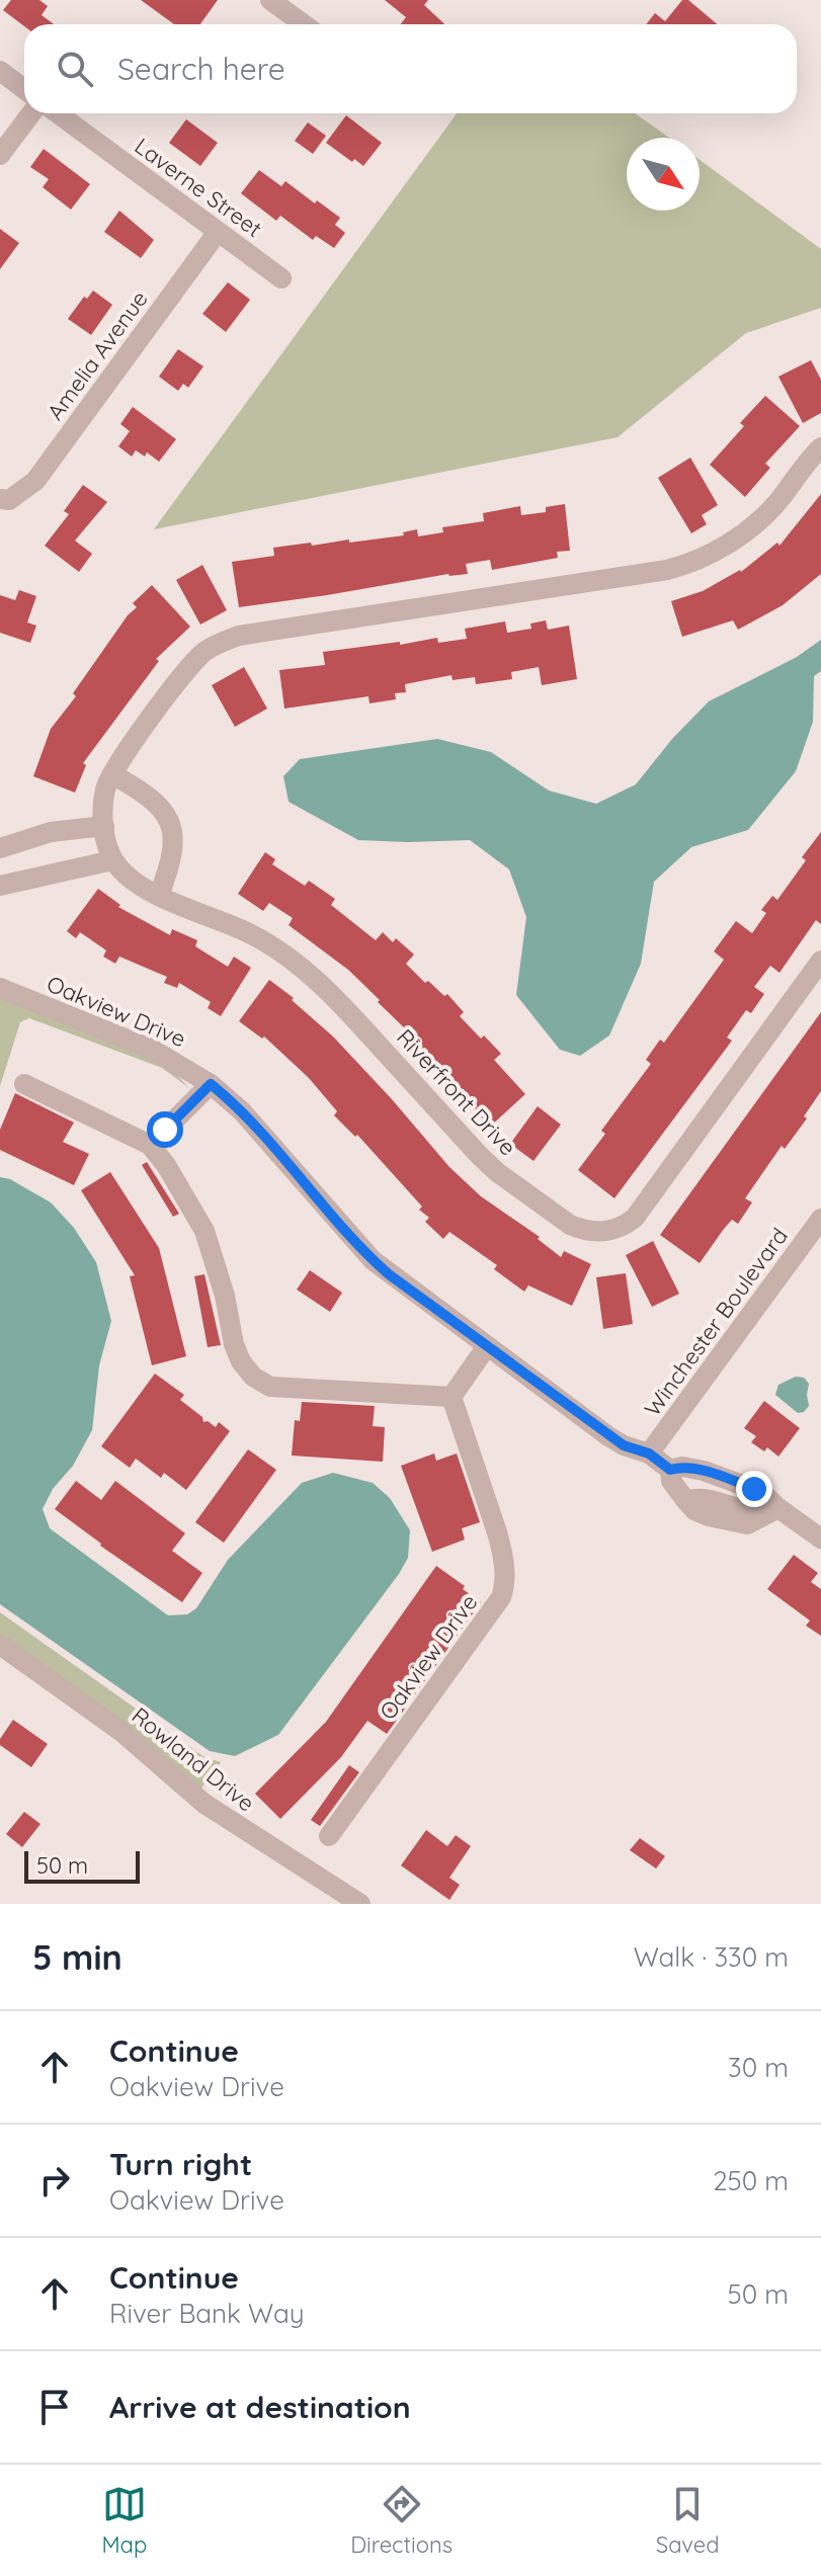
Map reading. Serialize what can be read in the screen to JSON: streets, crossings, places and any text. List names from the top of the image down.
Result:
{
  "streets": {
    "street": [
      "Laverne Street",
      "Amelia Avenue",
      "Oakview Drive",
      "Riverfront Drive",
      "Winchester Boulevard",
      "Rowland Drive"
    ]
  },
  "crossings": [
    ["Laverne Street", "Amelia Avenue"],
    ["Oakview Drive", "Winchester Boulevard"]
  ],
  "scale_bar": "50 m",
  "north": "bottom right",
  "page": {
    "search": "Search here",
    "scale": "50 m",
    "heading": ["5 min", "Walk · 330 m"],
    "list": [
      ["Continue", "Oakview Drive", "30 m"],
      ["Turn right", "Oakview Drive", "250 m"],
      ["Continue", "River Bank Way", "50 m"],
      "Arrive at destination"
    ],
    "nav": ["Map", "Directions", "Saved"]
  }
}
